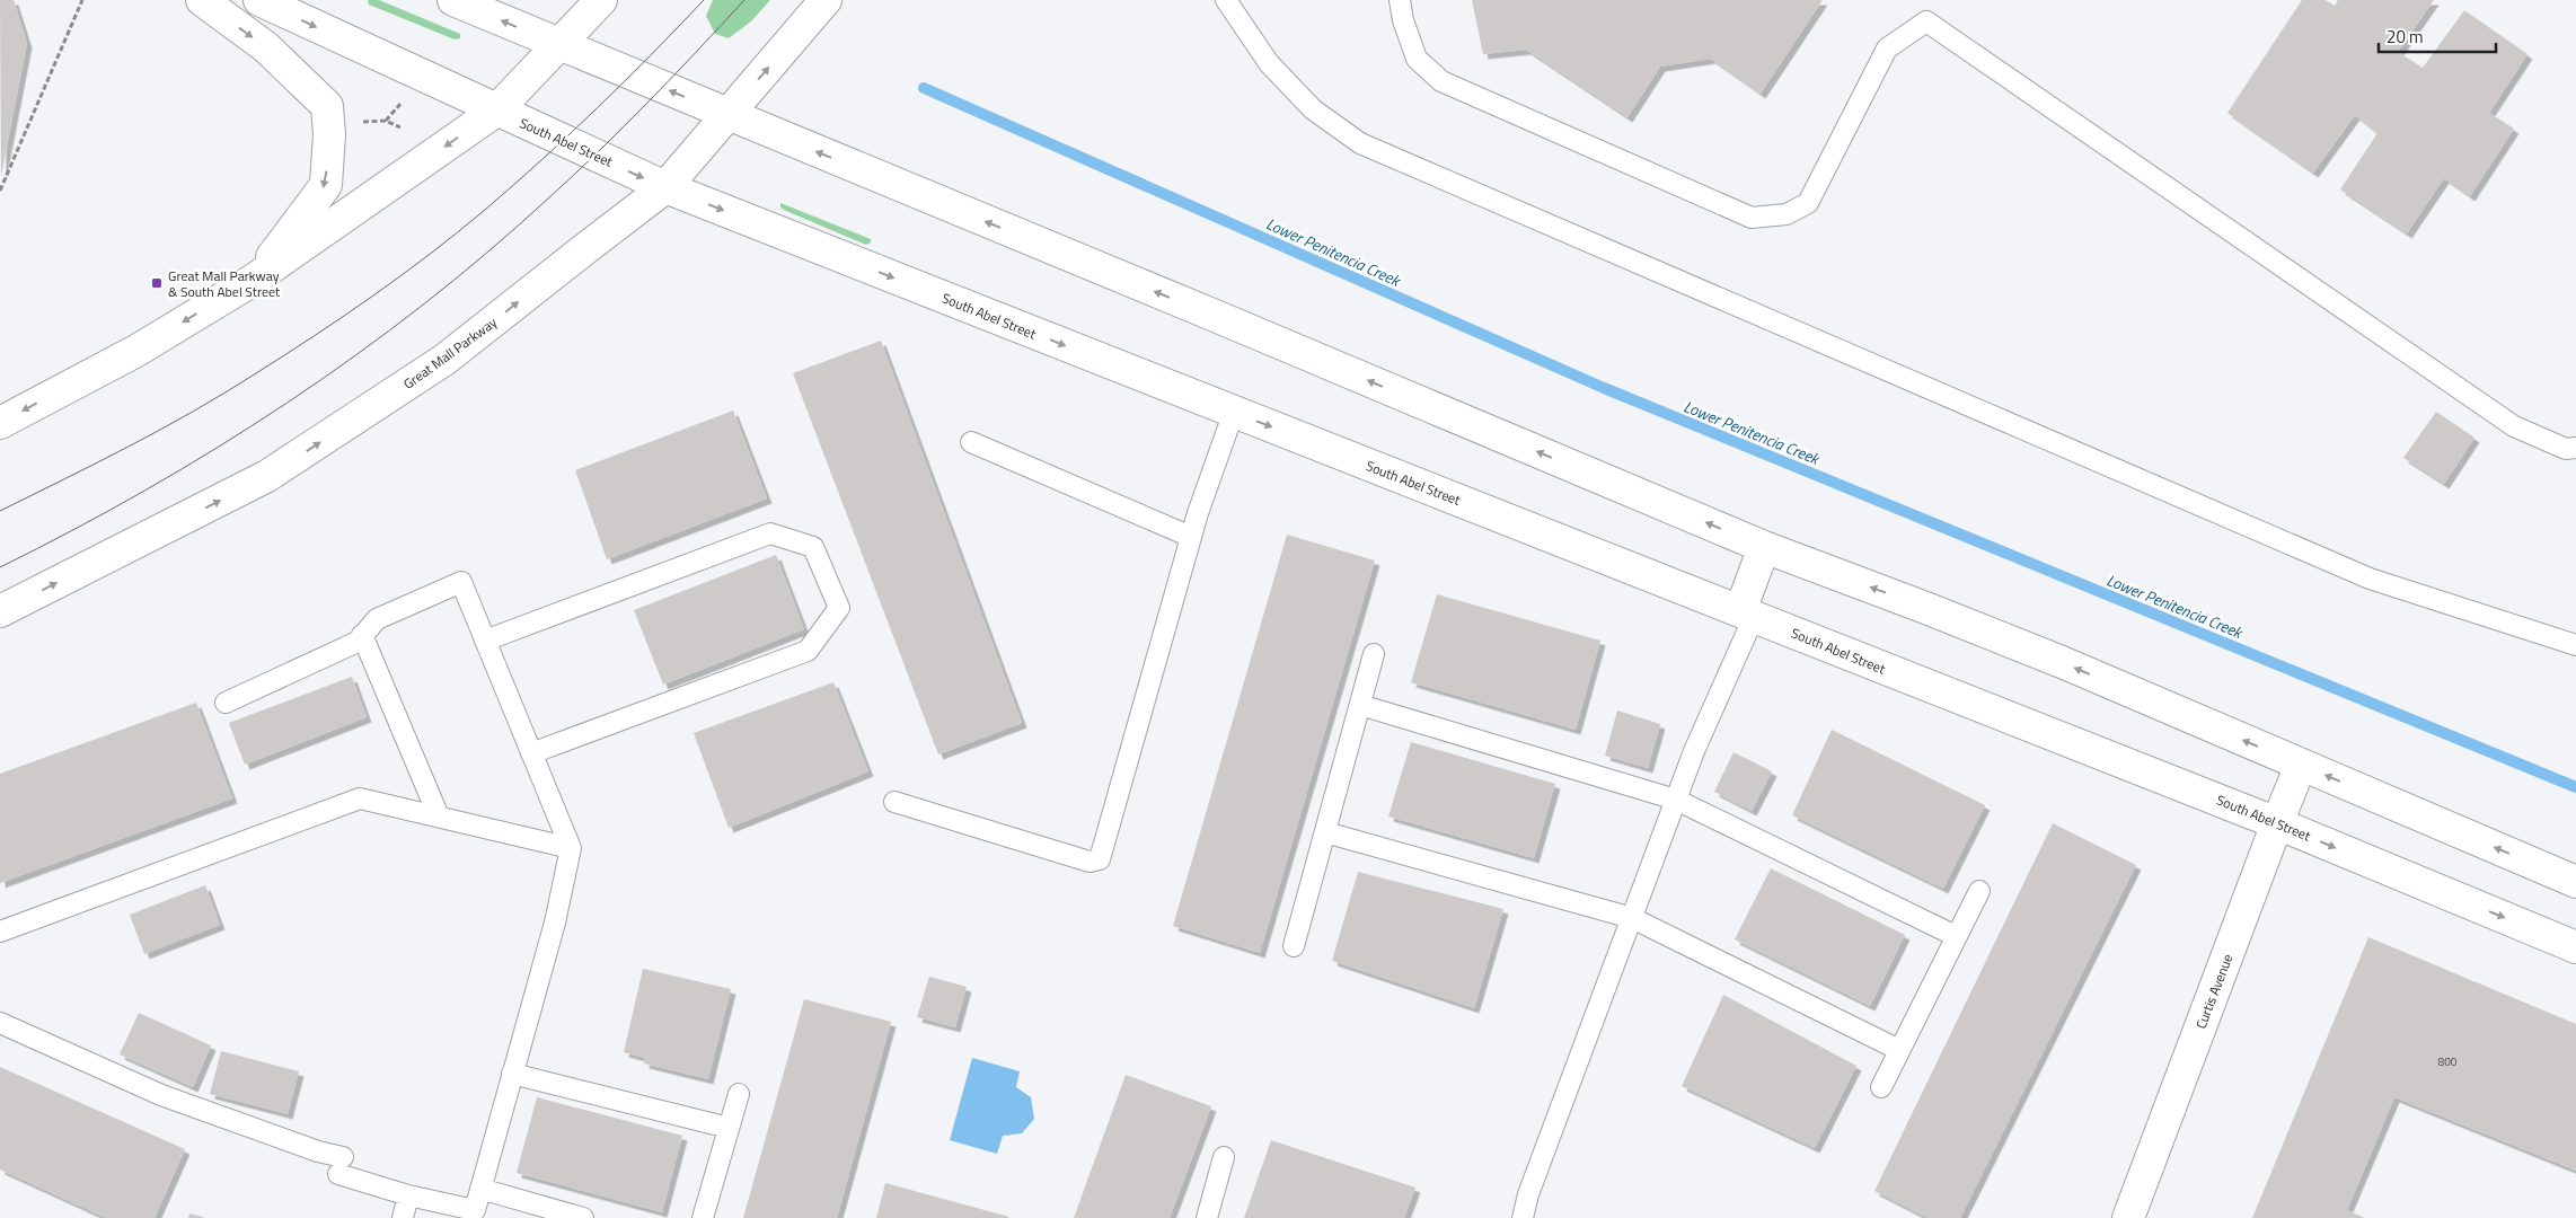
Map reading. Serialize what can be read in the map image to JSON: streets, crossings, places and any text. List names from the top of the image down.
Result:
{
  "streets": {
    "main road": ["South Abel Street", "Great Mall Parkway", "Curtis Avenue"]
  },
  "crossings": [
    ["South Abel Street", "Great Mall Parkway"],
    ["South Abel Street", "Curtis Avenue"]
  ],
  "water": ["Lower Penitencia Creek"],
  "places": {
    "transit": ["Great Mall Parkway & South Abel Street"]
  },
  "house_numbers": ["800"],
  "scale_bar": "20 m"
}
